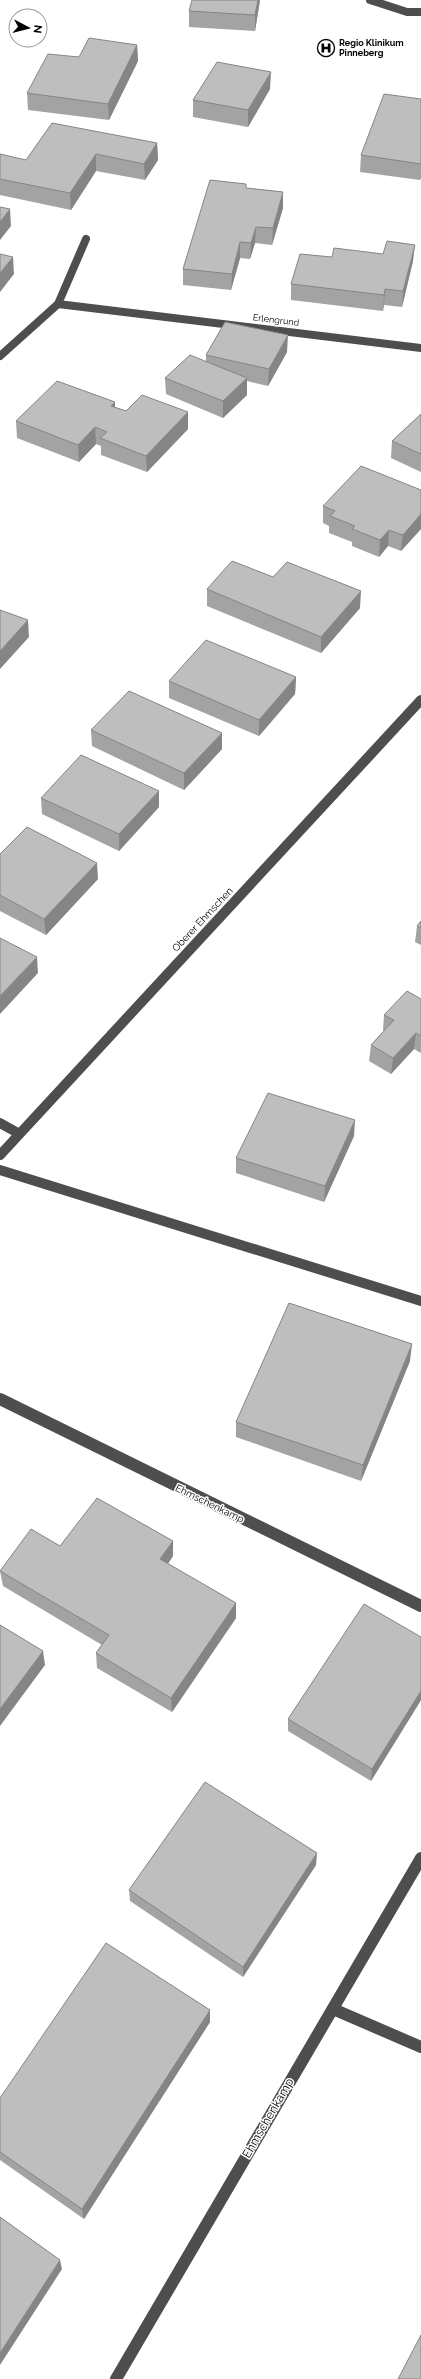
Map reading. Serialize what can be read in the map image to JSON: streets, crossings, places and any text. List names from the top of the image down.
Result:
{
  "streets": {
    "street": ["Erlengrund", "Oberer Ehmschen", "Ehmschenkamp"]
  },
  "places": {
    "hospital": ["Regio Klinikum Pinneberg"]
  },
  "north": "right"
}
